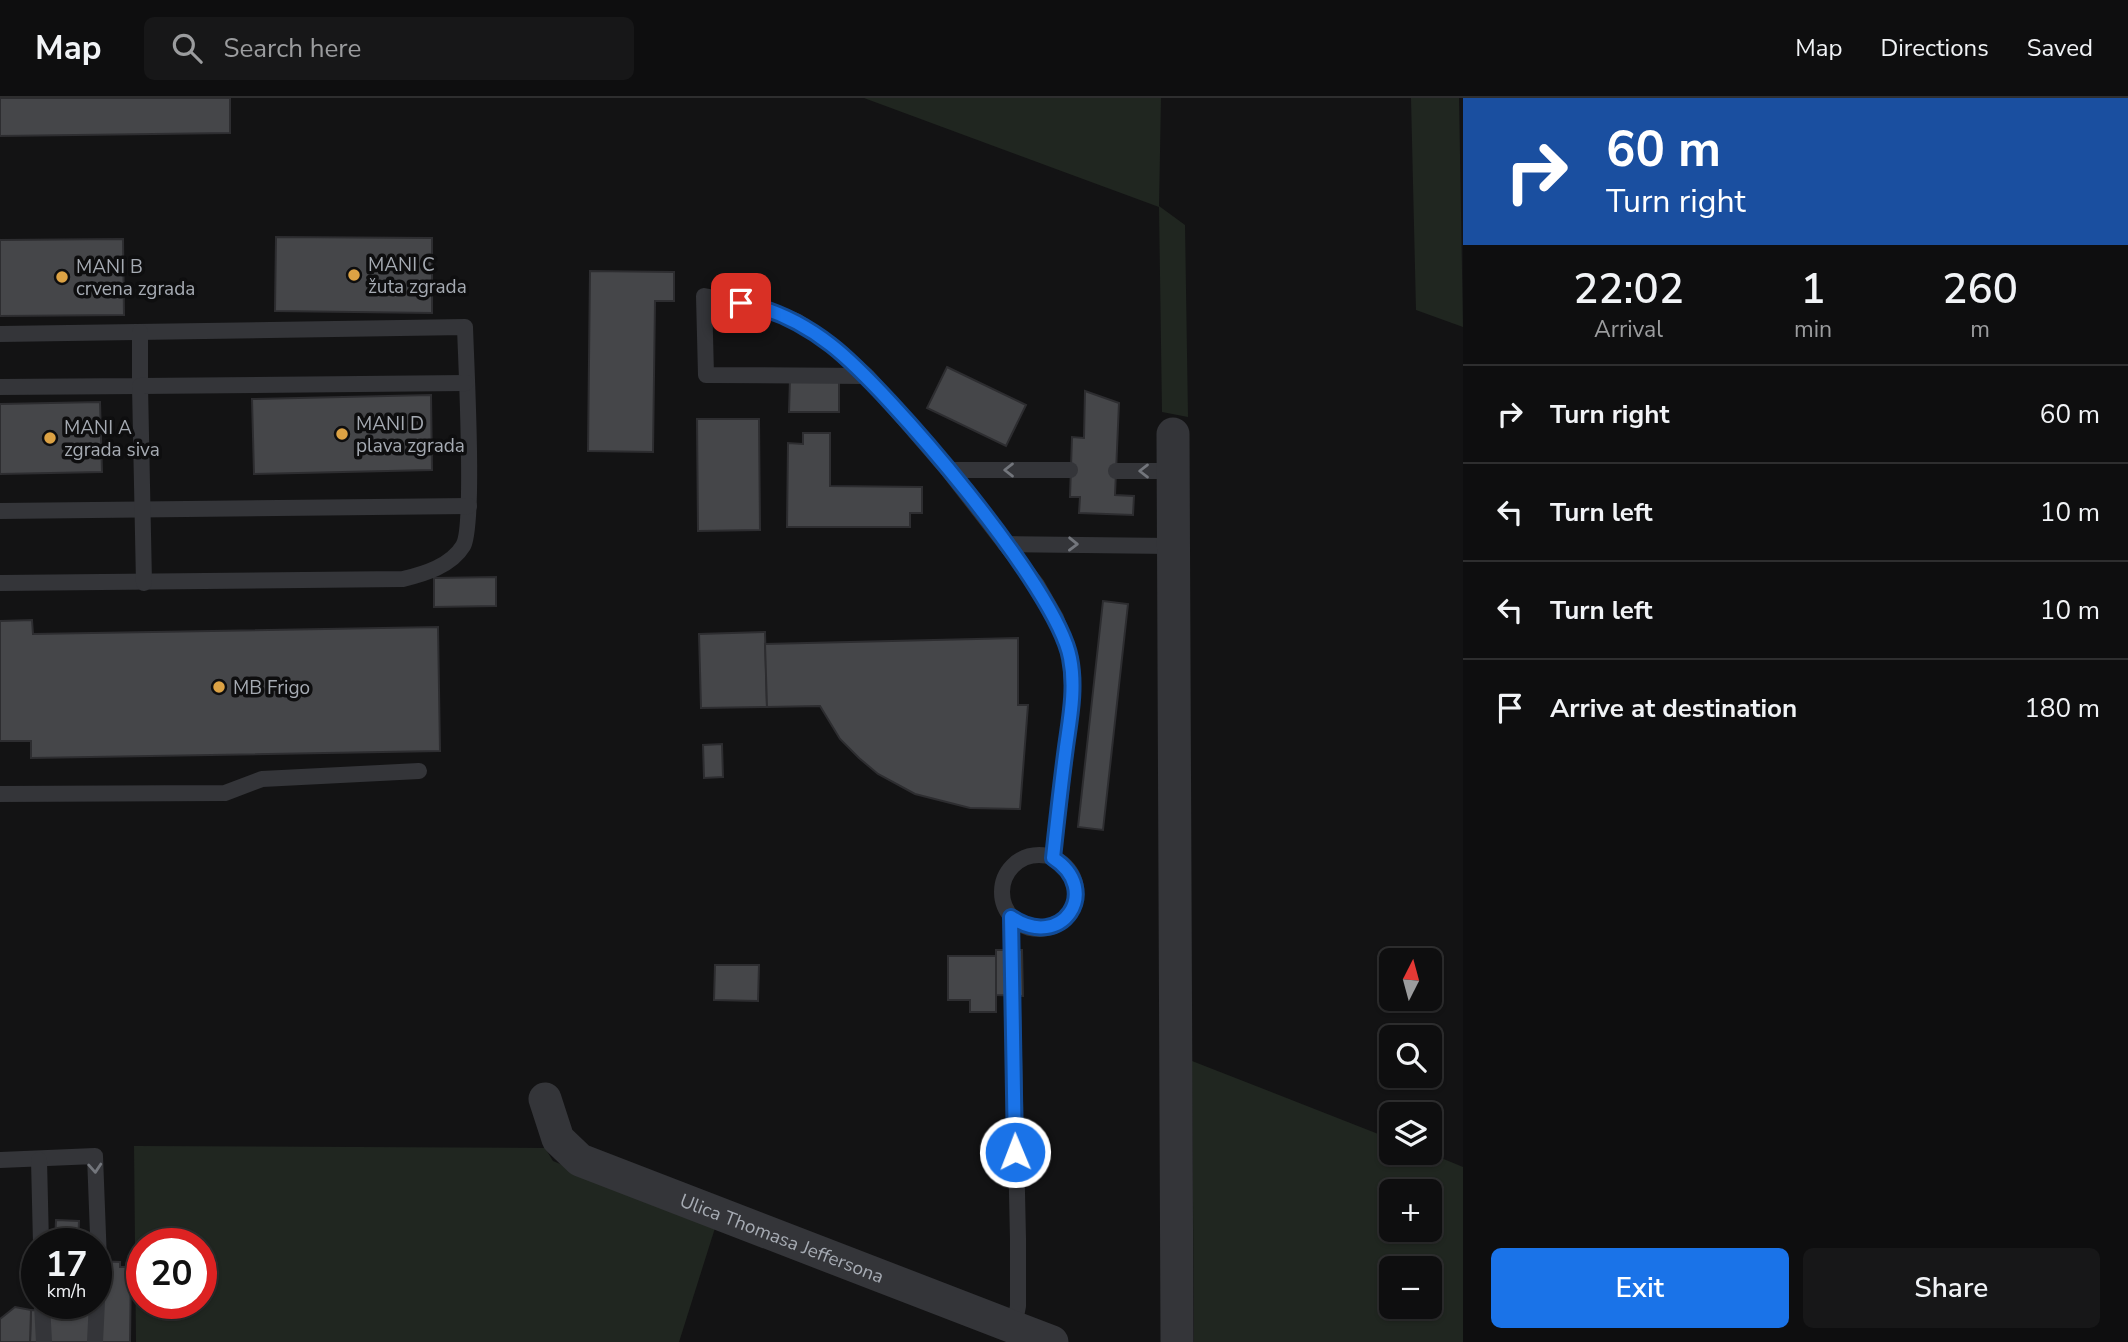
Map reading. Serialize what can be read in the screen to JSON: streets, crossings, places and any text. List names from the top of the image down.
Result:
{
  "streets": {
    "street": ["Ulica Thomasa Jeffersona"]
  },
  "places": [
    "MANI C žuta zgrada",
    "MANI B crvena zgrada",
    "MANI D plava zgrada",
    "MANI A zgrada siva",
    "MB Frigo"
  ],
  "north": "top",
  "page": {
    "header": "Map",
    "search": "Search here",
    "nav": ["Map", "Directions", "Saved"],
    "turn": ["60 m", "Turn right"],
    "eta": [
      "22:02",
      "Arrival",
      "1",
      "min",
      "260",
      "m"
    ],
    "list": [
      {
        "name": "Turn right",
        "value": "60 m"
      },
      {
        "name": "Turn left",
        "value": "10 m"
      },
      {
        "name": "Turn left",
        "value": "10 m"
      },
      {
        "name": "Arrive at destination",
        "value": "180 m"
      }
    ],
    "map_buttons": ["+", "−"],
    "speed": "17 km/h",
    "limit": "20",
    "buttons": ["Exit", "Share"]
  }
}
